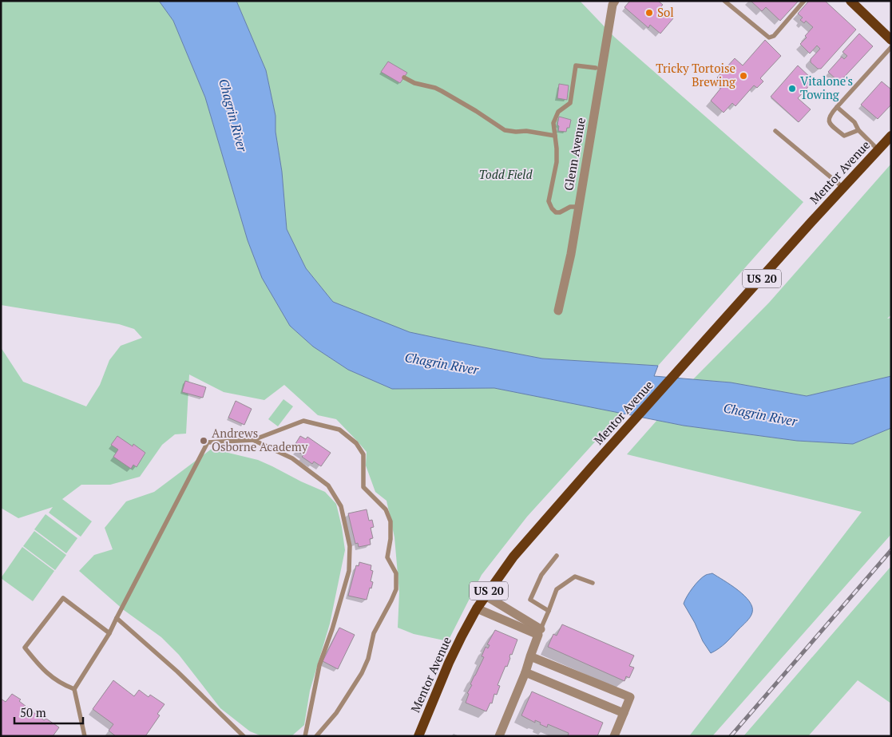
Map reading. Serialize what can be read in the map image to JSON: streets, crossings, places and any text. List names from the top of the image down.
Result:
{
  "streets": {
    "main road": ["Mentor Avenue", "US 20"],
    "street": ["Glenn Avenue"]
  },
  "water": ["Chagrin River"],
  "parks": ["Todd Field"],
  "places": [
    "Sol",
    "Tricky Tortoise Brewing",
    "Vitalone's Towing",
    "Andrews Osborne Academy"
  ],
  "scale_bar": "50 m"
}
